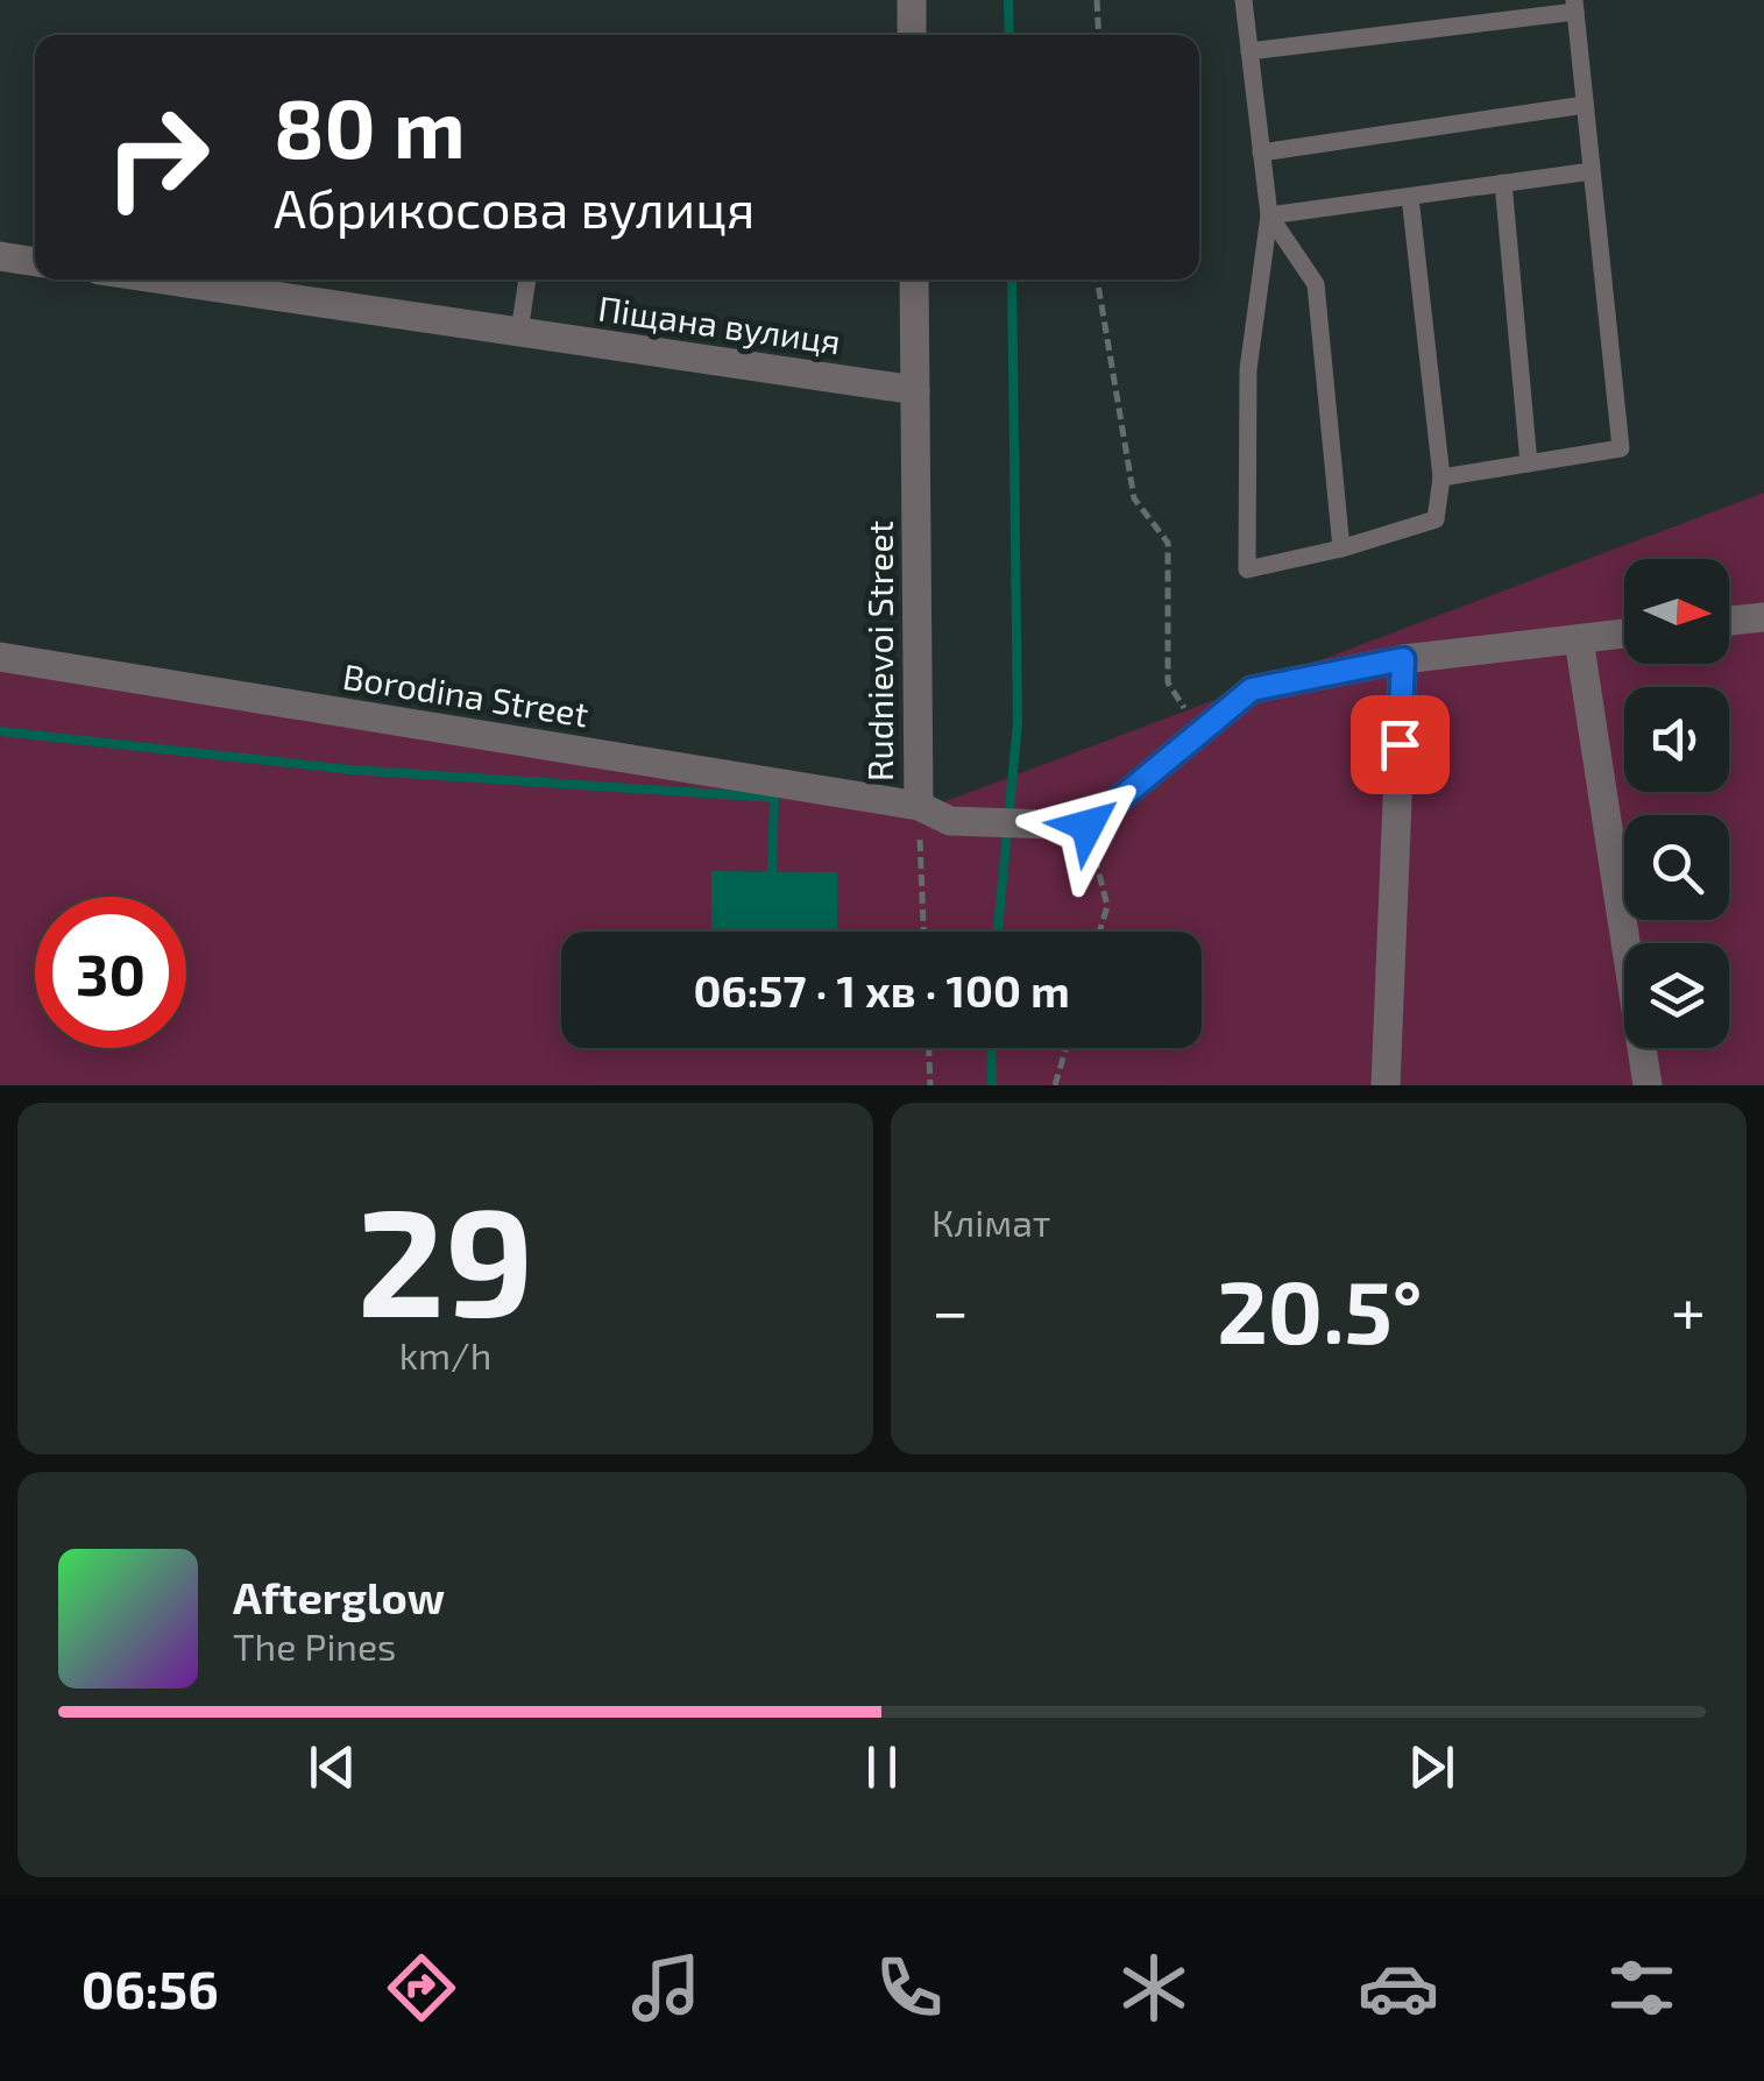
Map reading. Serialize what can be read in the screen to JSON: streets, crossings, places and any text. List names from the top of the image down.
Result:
{
  "streets": {
    "street": ["Піщана вулиця", "Rudnievoi Street", "Borodina Street"]
  },
  "crossings": [
    ["Піщана вулиця", "Rudnievoi Street"],
    ["Rudnievoi Street", "Borodina Street"]
  ],
  "north": "right",
  "page": {
    "turn": ["80 m", "Абрикосова вулиця"],
    "limit": "30",
    "trip": "06:57 · 1 хв · 100 m",
    "tile": [
      ["29", "km/h"],
      "Клімат"
    ],
    "heat": ["−", "20.5°", "+"],
    "song": ["Afterglow", "The Pines"],
    "tabs": "06:56"
  }
}
